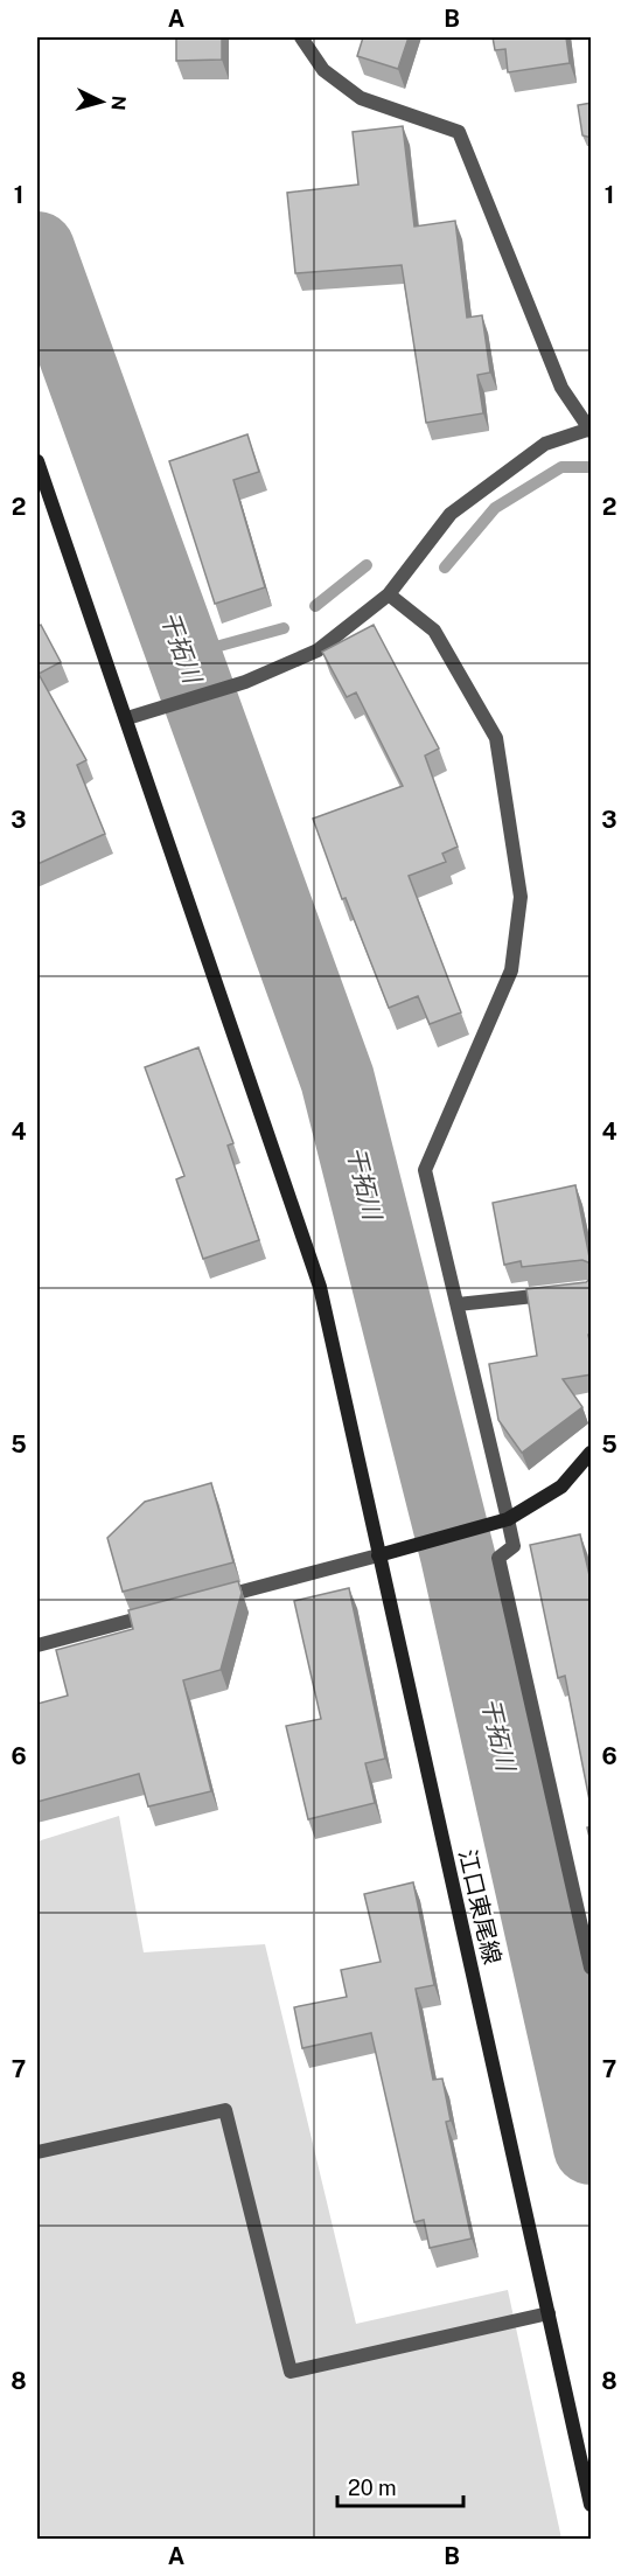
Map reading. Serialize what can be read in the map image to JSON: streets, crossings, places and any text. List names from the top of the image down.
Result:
{
  "streets": {
    "main road": ["江口東尾線"]
  },
  "water": ["干拓川"],
  "scale_bar": "20 m",
  "north": "right",
  "grid": {
    "columns": ["A", "B"],
    "rows": [
      "1",
      "2",
      "3",
      "4",
      "5",
      "6",
      "7",
      "8"
    ]
  }
}
